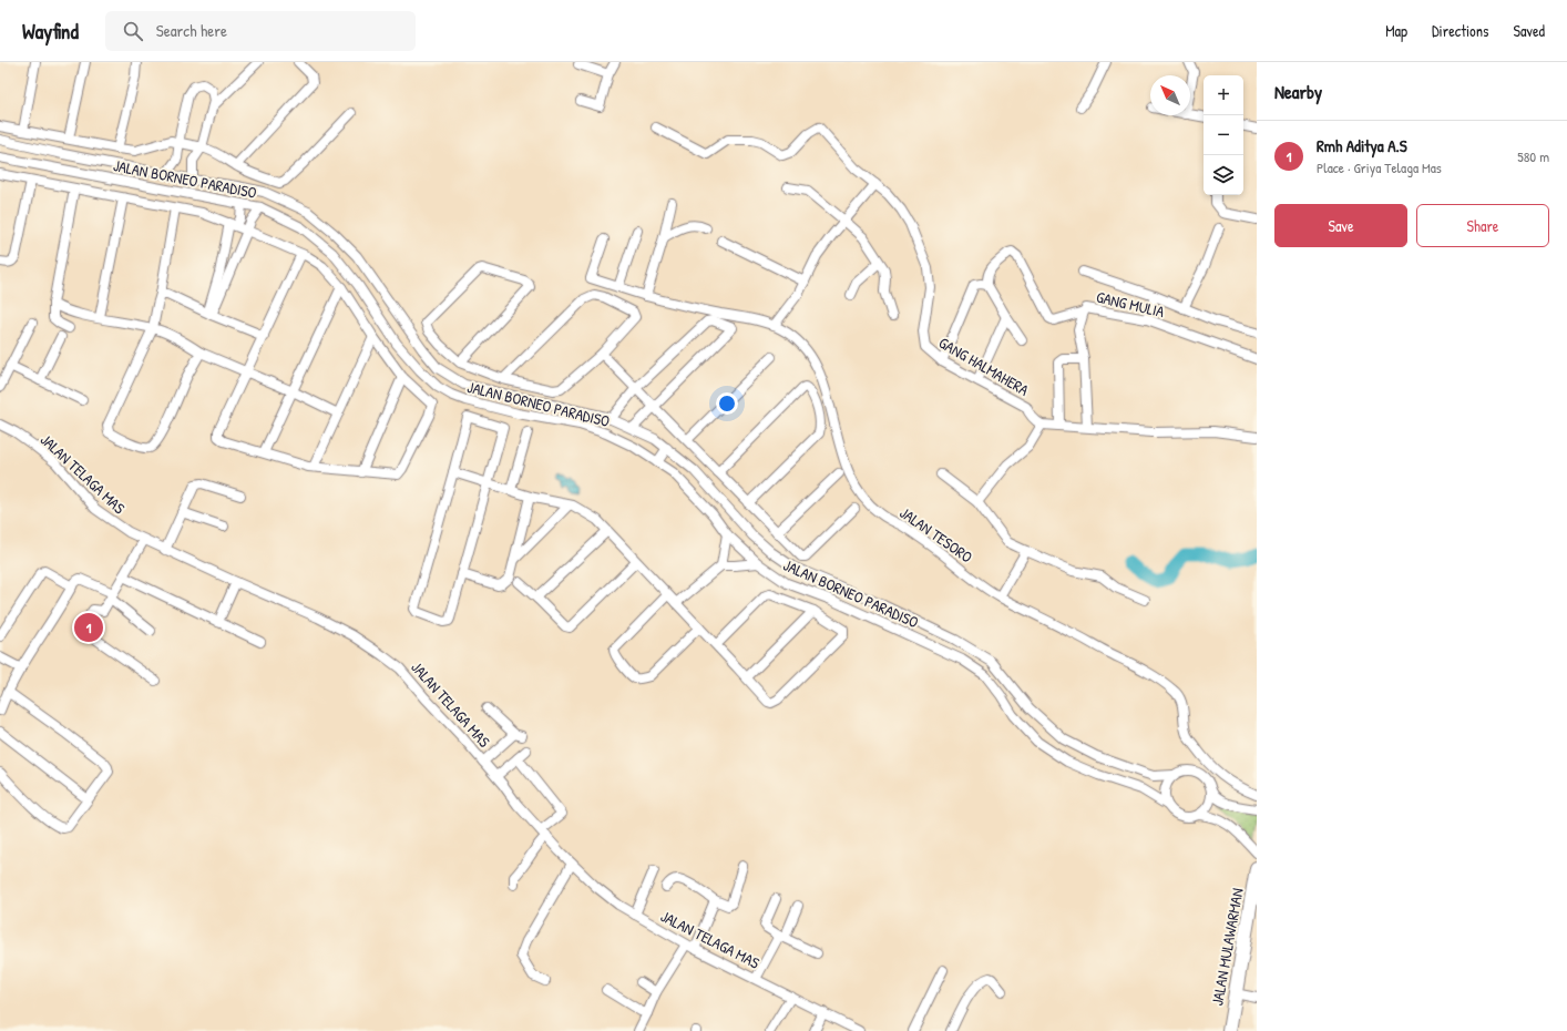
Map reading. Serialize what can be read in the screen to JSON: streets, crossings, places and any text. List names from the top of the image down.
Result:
{
  "streets": {
    "highway": ["JALAN MULAWARMAN"],
    "street": [
      "JALAN BORNEO PARADISO",
      "GANG MULIA",
      "GANG HALMAHERA",
      "JALAN TELAGA MAS",
      "JALAN TESORO"
    ]
  },
  "north": "top left",
  "page": {
    "header": "Wayfind",
    "search": "Search here",
    "nav": ["Map", "Directions", "Saved"],
    "heading": "Nearby",
    "map_buttons": ["+", "−"],
    "list": [
      {
        "mark": "1",
        "name": "Rmh Aditya A.S",
        "note": "Place · Griya Telaga Mas",
        "value": "580 m"
      }
    ],
    "buttons": ["Save", "Share"],
    "pins": "1"
  }
}
